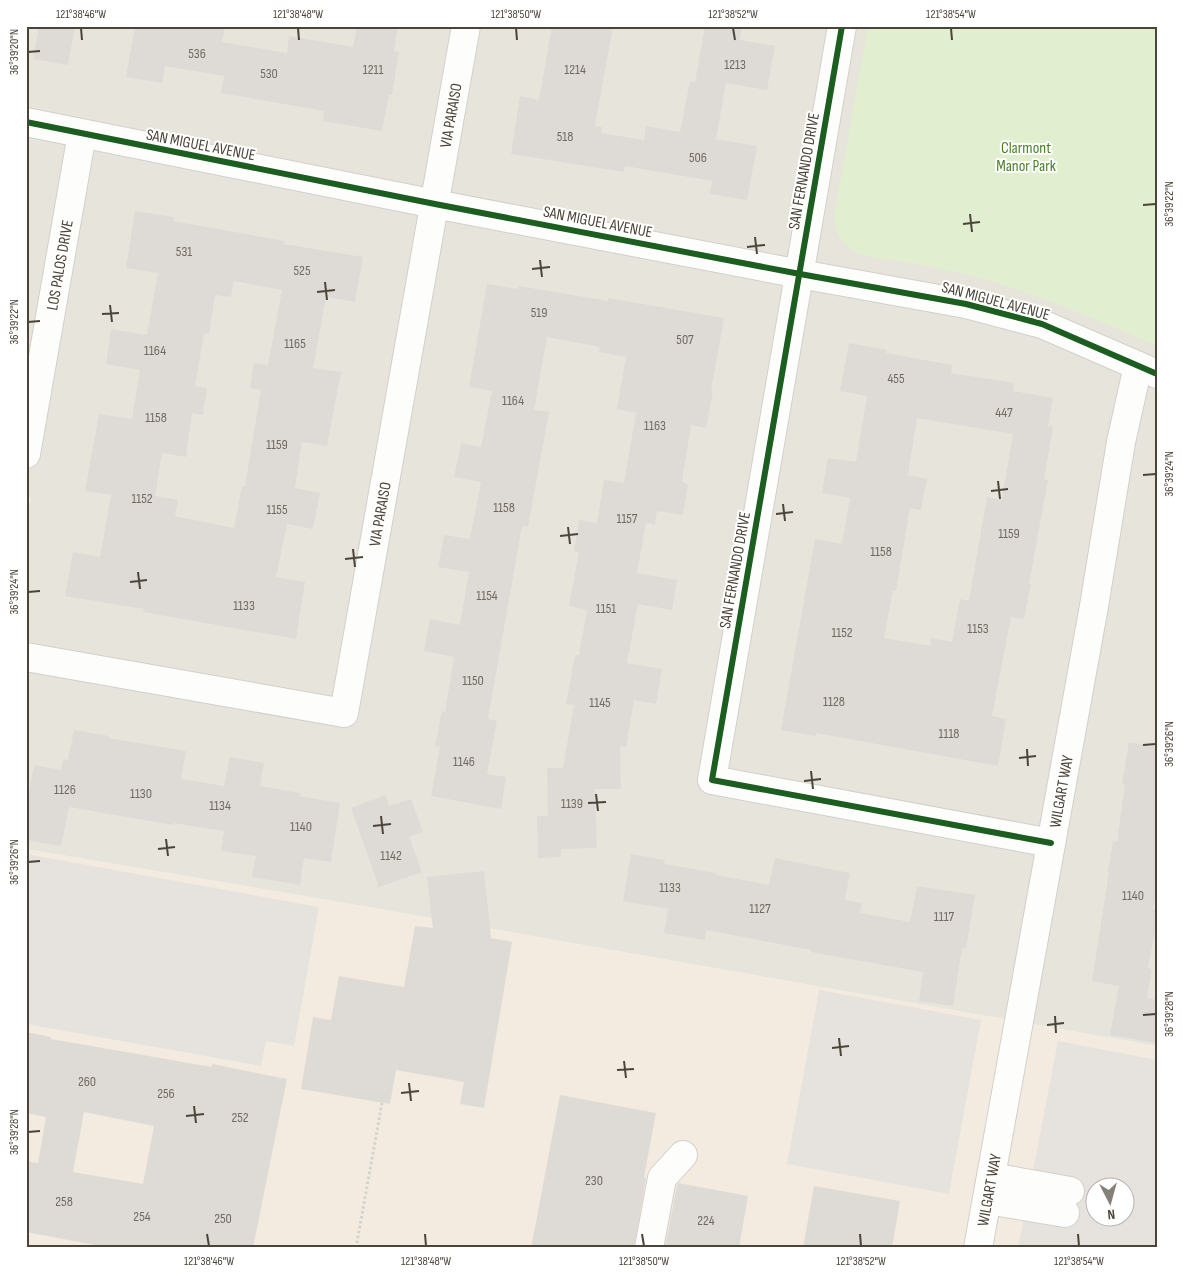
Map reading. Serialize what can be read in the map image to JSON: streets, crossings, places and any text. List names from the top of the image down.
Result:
{
  "streets": {
    "street": [
      "VIA PARAISO",
      "SAN MIGUEL AVENUE",
      "SAN FERNANDO DRIVE",
      "LOS PALOS DRIVE",
      "WILGART WAY"
    ]
  },
  "crossings": [
    ["VIA PARAISO", "SAN MIGUEL AVENUE"],
    ["SAN MIGUEL AVENUE", "SAN FERNANDO DRIVE"],
    ["SAN MIGUEL AVENUE", "LOS PALOS DRIVE"],
    ["SAN MIGUEL AVENUE", "WILGART WAY"],
    ["SAN FERNANDO DRIVE", "WILGART WAY"]
  ],
  "parks": ["Clarmont Manor Park"],
  "house_numbers": [
    "536",
    "1213",
    "1211",
    "1214",
    "530",
    "518",
    "506",
    "531",
    "525",
    "519",
    "507",
    "1165",
    "1164",
    "455",
    "1164",
    "447",
    "1158",
    "1163",
    "1159",
    "1152",
    "1158",
    "1155",
    "1157",
    "1159",
    "1158",
    "1154",
    "1133",
    "1151",
    "1153",
    "1152",
    "1150",
    "1128",
    "1145",
    "1118",
    "1146",
    "1126",
    "1130",
    "1139",
    "1134",
    "1140",
    "1142",
    "1133",
    "1140",
    "1127",
    "1117",
    "260",
    "256",
    "252",
    "230",
    "258",
    "254",
    "250",
    "224"
  ],
  "north": "bottom",
  "coordinates": [
    "121°38'46\"W",
    "121°38'48\"W",
    "121°38'50\"W",
    "121°38'52\"W",
    "121°38'54\"W",
    "36°39'20\"N",
    "36°39'22\"N",
    "36°39'24\"N",
    "36°39'26\"N",
    "36°39'28\"N"
  ]
}
